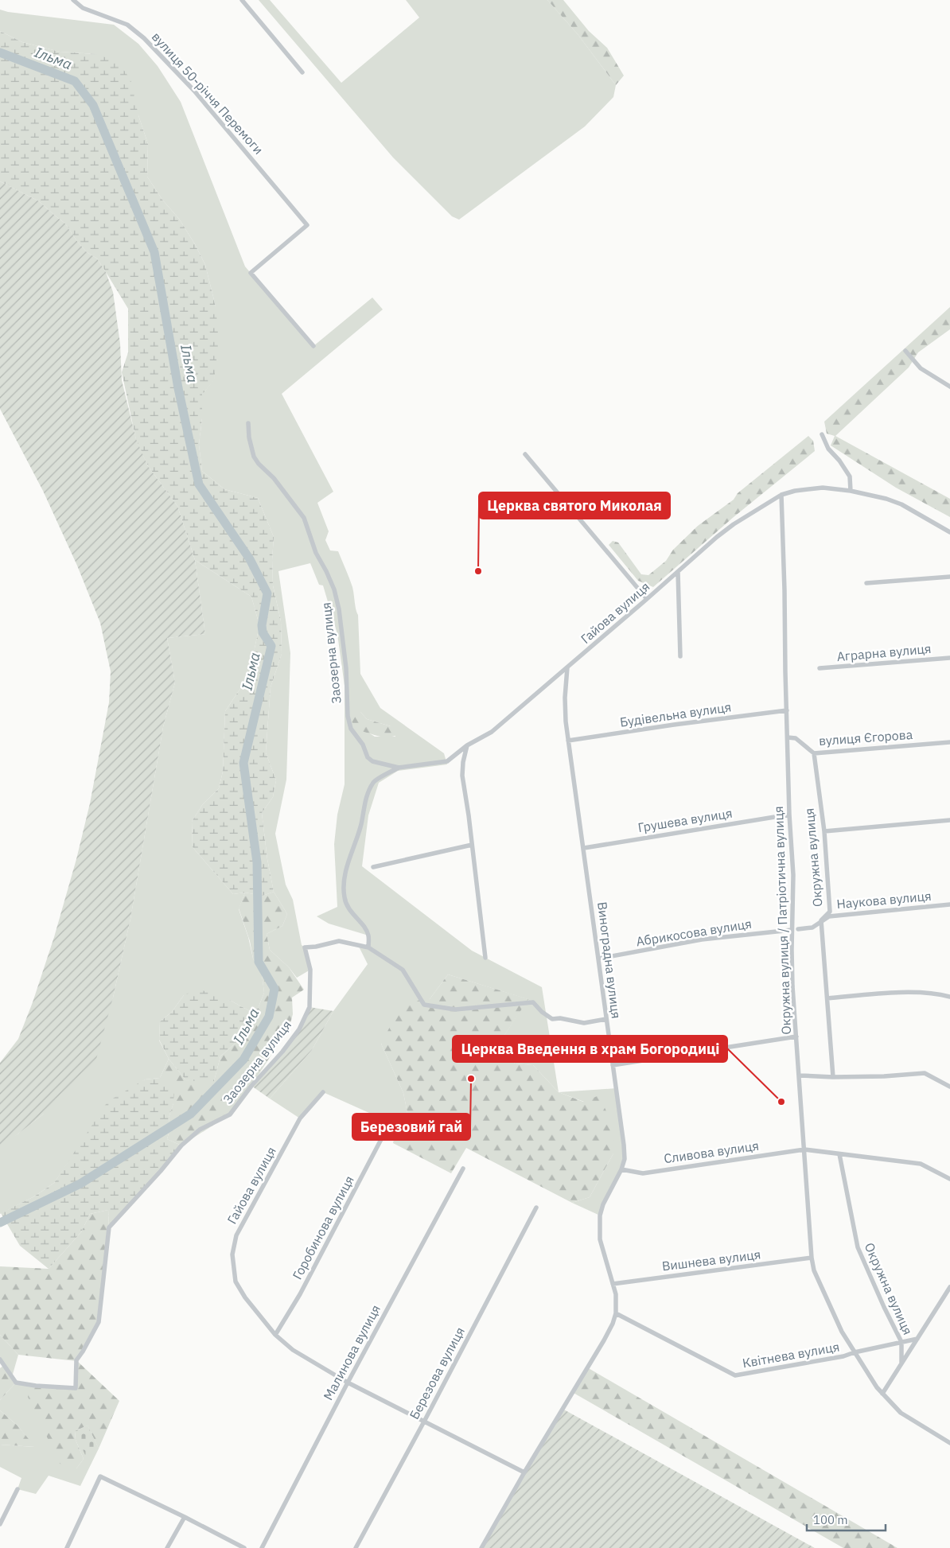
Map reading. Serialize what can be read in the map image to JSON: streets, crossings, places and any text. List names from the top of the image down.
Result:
{
  "streets": {
    "street": [
      "вулиця 50-річчя Перемоги",
      "Гайова вулиця",
      "Аграрна вулиця",
      "Заозерна вулиця",
      "Будівельна вулиця",
      "вулиця Єгорова",
      "Грушева вулиця",
      "Окружна вулиця",
      "Наукова вулиця",
      "Окружна вулиця / Патріотична вулиця",
      "Абрикосова вулиця",
      "Виноградна вулиця",
      "Сливова вулиця",
      "Горобинова вулиця",
      "Вишнева вулиця",
      "Малинова вулиця",
      "Квітнева вулиця",
      "Березова вулиця"
    ]
  },
  "crossings": [
    ["Гайова вулиця", "Заозерна вулиця"],
    ["Гайова вулиця", "Окружна вулиця / Патріотична вулиця"],
    ["Гайова вулиця", "Виноградна вулиця"],
    ["Гайова вулиця", "Горобинова вулиця"],
    ["Будівельна вулиця", "Окружна вулиця / Патріотична вулиця"],
    ["Будівельна вулиця", "Виноградна вулиця"],
    ["вулиця Єгорова", "Окружна вулиця"],
    ["вулиця Єгорова", "Окружна вулиця / Патріотична вулиця"],
    ["Грушева вулиця", "Окружна вулиця / Патріотична вулиця"],
    ["Грушева вулиця", "Виноградна вулиця"],
    ["Окружна вулиця", "Наукова вулиця"],
    ["Окружна вулиця", "Сливова вулиця"],
    ["Окружна вулиця", "Квітнева вулиця"],
    ["Окружна вулиця / Патріотична вулиця", "Абрикосова вулиця"],
    ["Окружна вулиця / Патріотична вулиця", "Сливова вулиця"],
    ["Окружна вулиця / Патріотична вулиця", "Вишнева вулиця"],
    ["Окружна вулиця / Патріотична вулиця", "Квітнева вулиця"],
    ["Абрикосова вулиця", "Виноградна вулиця"],
    ["Виноградна вулиця", "Сливова вулиця"],
    ["Виноградна вулиця", "Вишнева вулиця"],
    ["Виноградна вулиця", "Квітнева вулиця"]
  ],
  "water": ["Ільма"],
  "places": ["Церква святого Миколая", "Березовий гай", "Церква Введення в храм Богородиці"],
  "scale_bar": "100 m"
}
